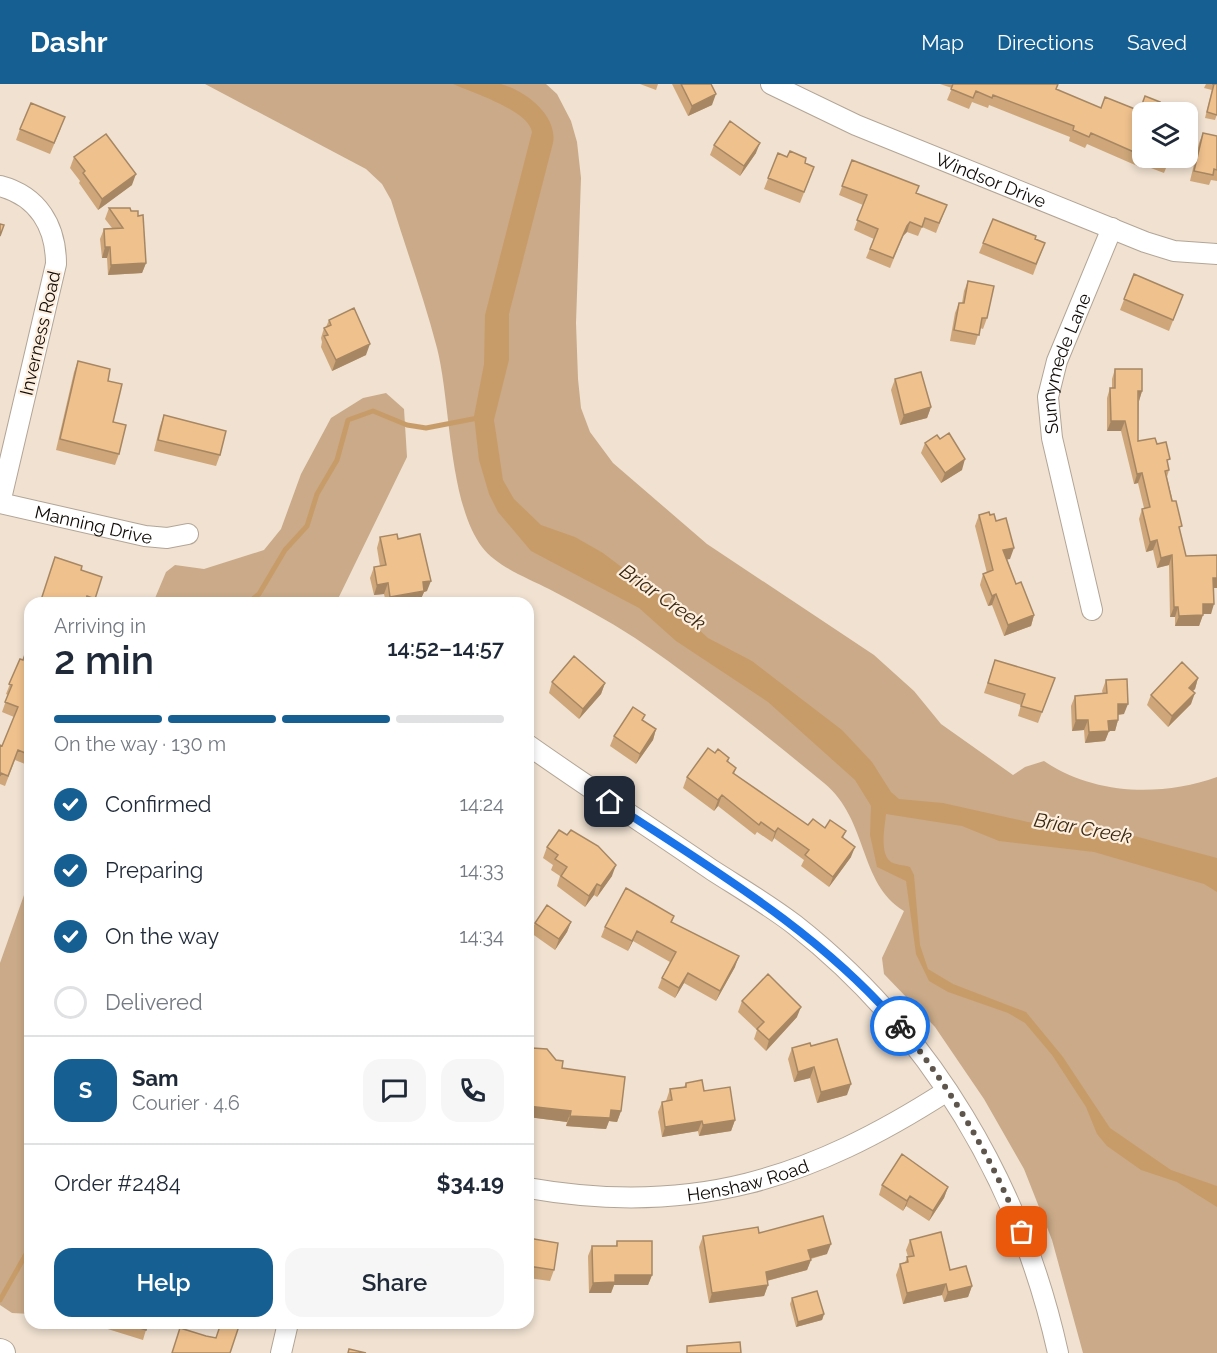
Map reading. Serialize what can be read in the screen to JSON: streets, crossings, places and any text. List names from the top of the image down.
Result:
{
  "streets": {
    "street": [
      "Windsor Drive",
      "Inverness Road",
      "Sunnymede Lane",
      "Manning Drive",
      "Henshaw Road"
    ]
  },
  "crossings": [
    ["Windsor Drive", "Sunnymede Lane"],
    ["Inverness Road", "Manning Drive"]
  ],
  "water": ["Briar Creek"],
  "page": {
    "header": "Dashr",
    "nav": ["Map", "Directions", "Saved"],
    "heading": ["2 min", "Arriving in", "14:52–14:57"],
    "panel": [
      "Sam",
      "Courier · 4.6",
      "Order #2484",
      "$34.19"
    ],
    "bar": "On the way · 130 m",
    "list": [
      ["Confirmed", "14:24"],
      ["Preparing", "14:33"],
      ["On the way", "14:34"],
      "Delivered"
    ],
    "round": "S",
    "buttons": ["Help", "Share"]
  }
}
